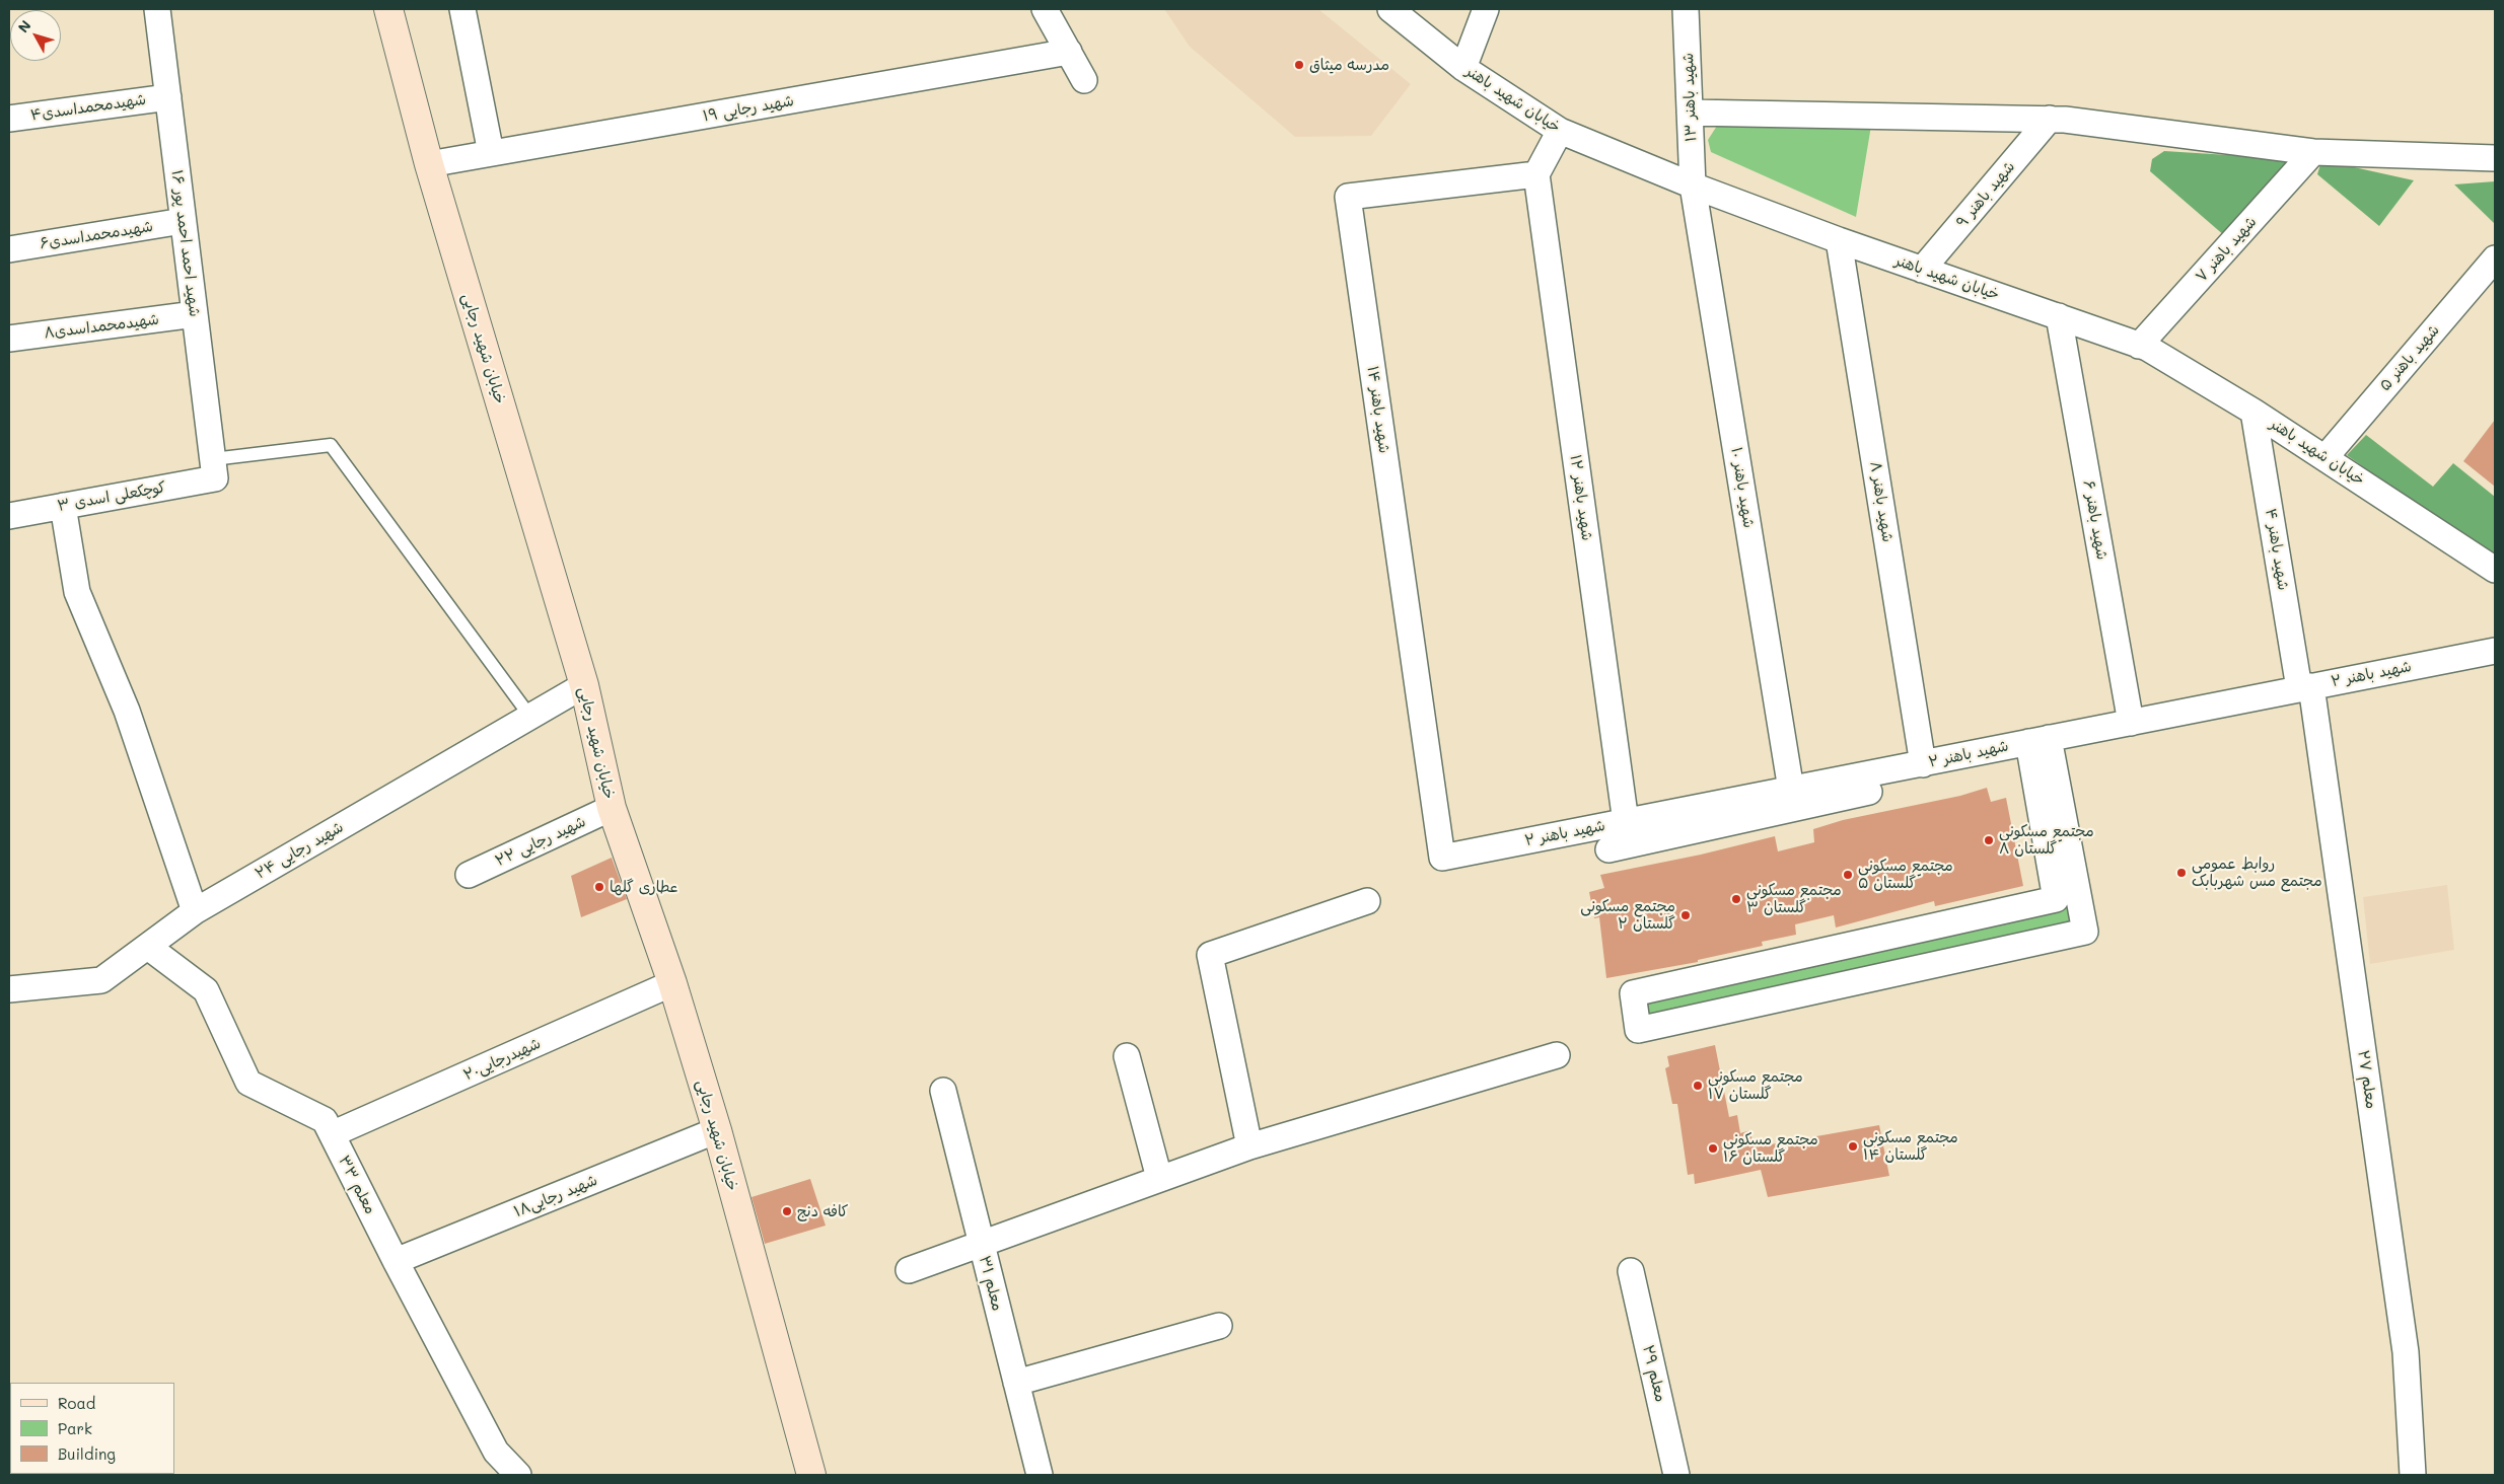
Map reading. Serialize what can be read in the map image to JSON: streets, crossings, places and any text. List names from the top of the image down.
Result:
{
  "streets": {
    "street": [
      "شهید باهنر ۱۳",
      "خیابان شهید باهنر",
      "شهیدمحمداسدی۴",
      "شهید رجایی ۱۹",
      "شهید باهنر ۹",
      "شهیدمحمداسدی۶",
      "شهید احمد احمد پور ۱۶",
      "شهید باهنر ۷",
      "شهیدمحمداسدی۸",
      "خیابان شهید رجایی",
      "شهید باهنر ۵",
      "شهید باهنر ۱۴",
      "شهید باهنر ۱۰",
      "کوچکعلی اسدی ۳",
      "شهید باهنر ۱۲",
      "شهید باهنر ۸",
      "شهید باهنر ۶",
      "شهید باهنر ۴",
      "شهید باهنر ۲",
      "شهید رجایی ۲۲",
      "شهید رجایی ۲۴",
      "شهیدرجایی۲۰",
      "معلم ۲۷",
      "معلم ۳۳",
      "شهید رجایی۱۸",
      "معلم ۳۱",
      "معلم ۲۹"
    ]
  },
  "crossings": [
    ["شهید باهنر ۱۳", "خیابان شهید باهنر"],
    ["شهید باهنر ۱۳", "شهید باهنر ۱۰"],
    ["خیابان شهید باهنر", "شهید باهنر ۹"],
    ["خیابان شهید باهنر", "شهید باهنر ۷"],
    ["خیابان شهید باهنر", "شهید باهنر ۵"],
    ["خیابان شهید باهنر", "شهید باهنر ۱۰"],
    ["خیابان شهید باهنر", "شهید باهنر ۸"],
    ["خیابان شهید باهنر", "شهید باهنر ۶"],
    ["خیابان شهید باهنر", "شهید باهنر ۴"],
    ["شهیدمحمداسدی۴", "شهید احمد احمد پور ۱۶"],
    ["شهید رجایی ۱۹", "خیابان شهید رجایی"],
    ["شهیدمحمداسدی۶", "شهید احمد احمد پور ۱۶"],
    ["شهید احمد احمد پور ۱۶", "شهیدمحمداسدی۸"],
    ["شهید احمد احمد پور ۱۶", "کوچکعلی اسدی ۳"],
    ["خیابان شهید رجایی", "شهید رجایی ۲۲"],
    ["خیابان شهید رجایی", "شهید رجایی ۲۴"],
    ["خیابان شهید رجایی", "شهیدرجایی۲۰"],
    ["خیابان شهید رجایی", "شهید رجایی۱۸"],
    ["شهید باهنر ۱۴", "شهید باهنر ۱۲"],
    ["شهید باهنر ۱۴", "شهید باهنر ۲"],
    ["شهید باهنر ۱۰", "شهید باهنر ۲"],
    ["شهید باهنر ۱۲", "شهید باهنر ۲"],
    ["شهید باهنر ۸", "شهید باهنر ۲"],
    ["شهید باهنر ۶", "شهید باهنر ۲"],
    ["شهید باهنر ۴", "شهید باهنر ۲"],
    ["شهید باهنر ۴", "معلم ۲۷"],
    ["شهید باهنر ۲", "معلم ۲۷"],
    ["شهید رجایی ۲۴", "معلم ۳۳"],
    ["شهیدرجایی۲۰", "معلم ۳۳"],
    ["معلم ۳۳", "شهید رجایی۱۸"]
  ],
  "places": [
    "مدرسه میثاق",
    "مجتمع مسکونی گلستان ۸",
    "روابط عمومی مجتمع مس شهربابک",
    "مجتمع مسکونی گلستان ۵",
    "عطاری گلها",
    "مجتمع مسکونی گلستان ۳",
    "مجتمع مسکونی گلستان ۲",
    "مجتمع مسکونی گلستان ۱۷",
    "مجتمع مسکونی گلستان ۱۴",
    "مجتمع مسکونی گلستان ۱۶",
    "کافه دنج"
  ],
  "legend": ["Road", "Park", "Building"],
  "north": "top left"
}
